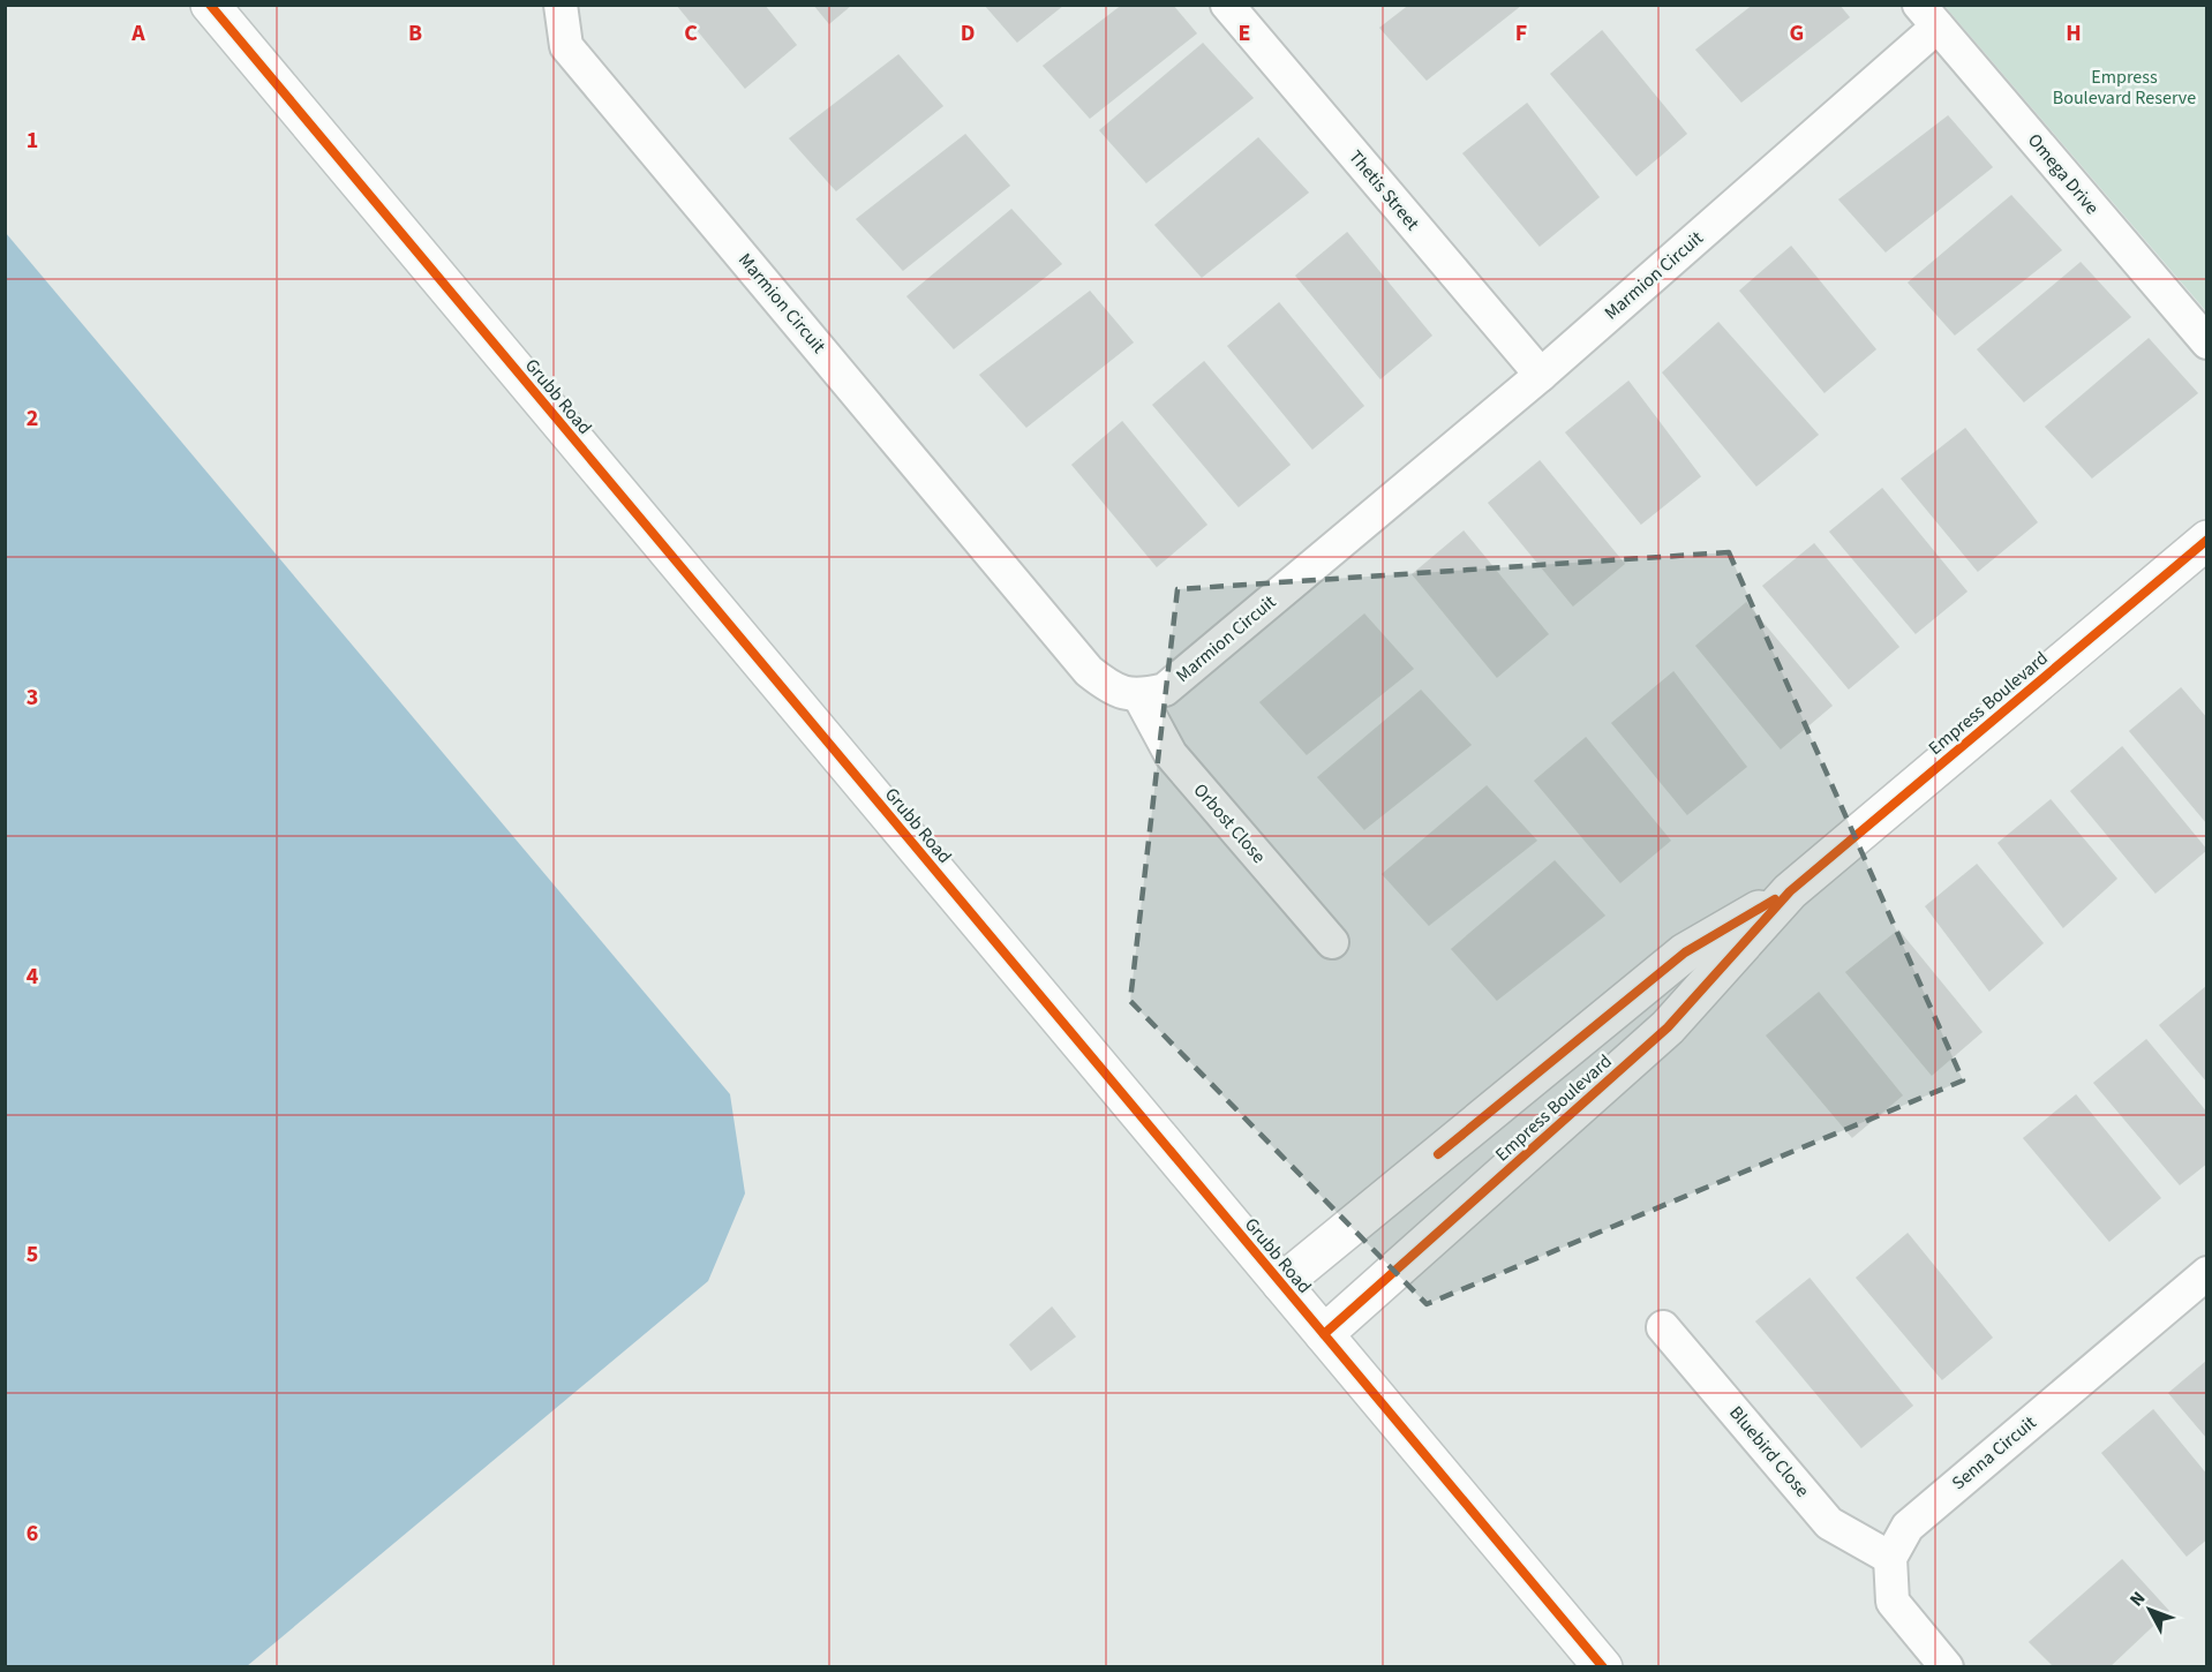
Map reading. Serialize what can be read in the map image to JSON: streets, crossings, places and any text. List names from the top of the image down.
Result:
{
  "streets": {
    "main road": ["Grubb Road", "Empress Boulevard"],
    "street": [
      "Omega Drive",
      "Thetis Street",
      "Marmion Circuit",
      "Orbost Close",
      "Bluebird Close",
      "Senna Circuit"
    ]
  },
  "crossings": [
    ["Omega Drive", "Marmion Circuit"],
    ["Thetis Street", "Marmion Circuit"],
    ["Marmion Circuit", "Orbost Close"],
    ["Grubb Road", "Empress Boulevard"],
    ["Bluebird Close", "Senna Circuit"]
  ],
  "parks": ["Empress Boulevard Reserve"],
  "north": "top left",
  "grid": {
    "columns": [
      "A",
      "B",
      "C",
      "D",
      "E",
      "F",
      "G",
      "H"
    ],
    "rows": [
      "1",
      "2",
      "3",
      "4",
      "5",
      "6"
    ]
  }
}
